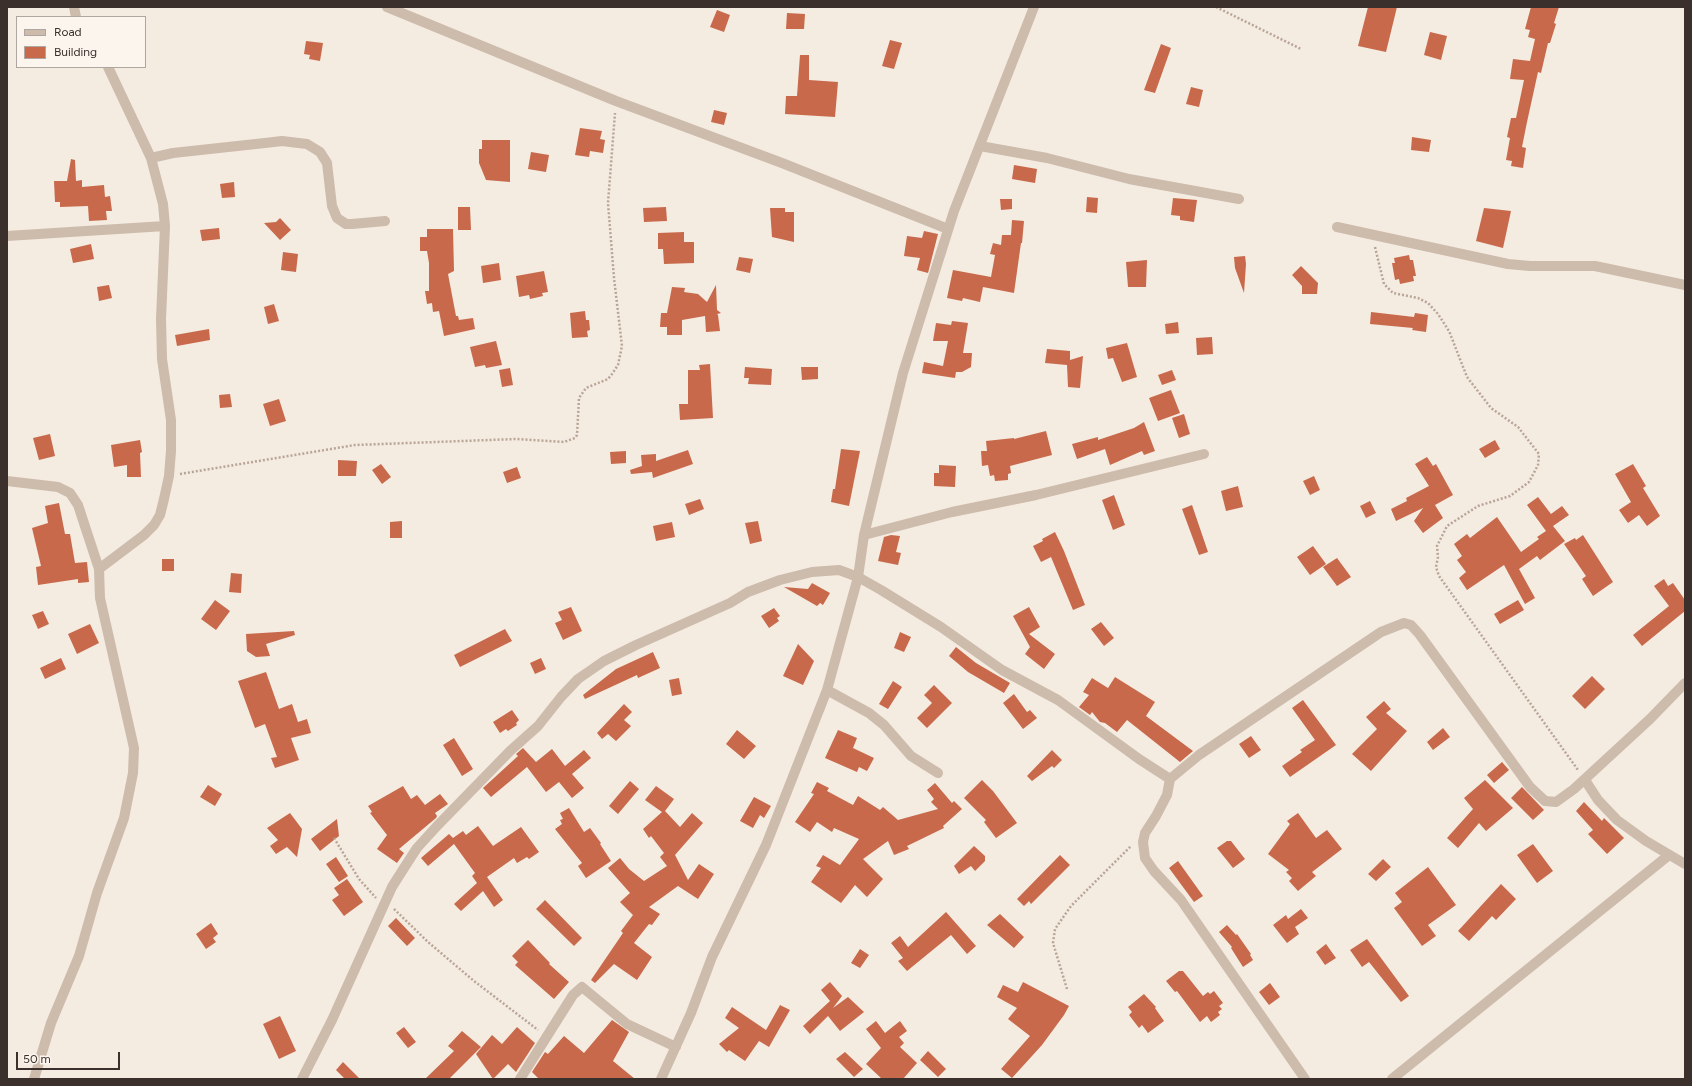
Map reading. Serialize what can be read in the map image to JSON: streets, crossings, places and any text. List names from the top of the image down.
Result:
{
  "legend": ["Road", "Building"],
  "scale_bar": "50 m"
}
